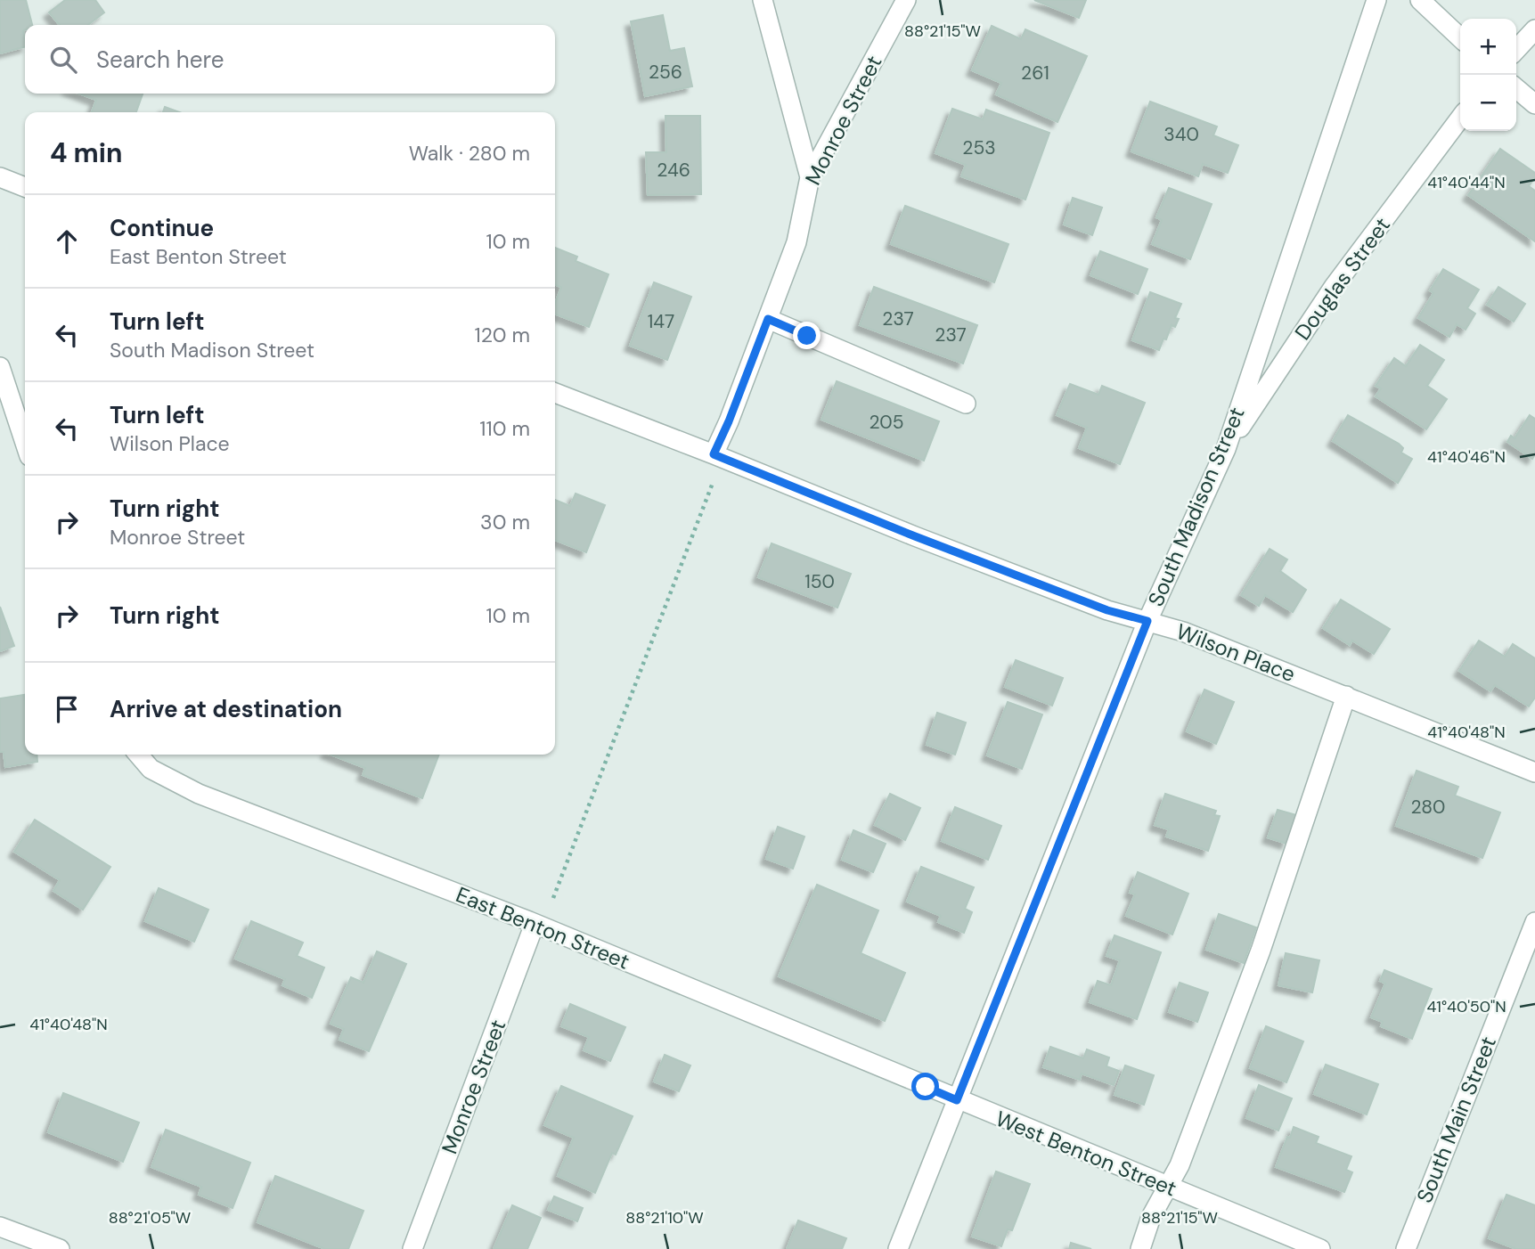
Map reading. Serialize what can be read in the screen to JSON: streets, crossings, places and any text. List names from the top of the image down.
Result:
{
  "streets": {
    "street": [
      "Monroe Street",
      "Douglas Street",
      "South Madison Street",
      "Wilson Place",
      "East Benton Street",
      "South Main Street",
      "West Benton Street"
    ]
  },
  "crossings": [
    ["Monroe Street", "Wilson Place"],
    ["Monroe Street", "East Benton Street"],
    ["Douglas Street", "South Madison Street"],
    ["South Madison Street", "Wilson Place"],
    ["South Madison Street", "East Benton Street"],
    ["South Madison Street", "West Benton Street"],
    ["East Benton Street", "West Benton Street"]
  ],
  "house_numbers": [
    "256",
    "261",
    "340",
    "253",
    "246",
    "237",
    "147",
    "237",
    "205",
    "150",
    "280"
  ],
  "page": {
    "map_buttons": ["+", "−"],
    "search": "Search here",
    "heading": ["4 min", "Walk · 280 m"],
    "list": [
      ["Continue", "East Benton Street", "10 m"],
      ["Turn left", "South Madison Street", "120 m"],
      ["Turn left", "Wilson Place", "110 m"],
      ["Turn right", "Monroe Street", "30 m"],
      ["Turn right", "10 m"],
      "Arrive at destination"
    ]
  },
  "coordinates": [
    "88°21'15\"W",
    "41°40'44\"N",
    "41°40'46\"N",
    "41°40'48\"N",
    "41°40'50\"N",
    "88°21'05\"W",
    "88°21'10\"W"
  ]
}
